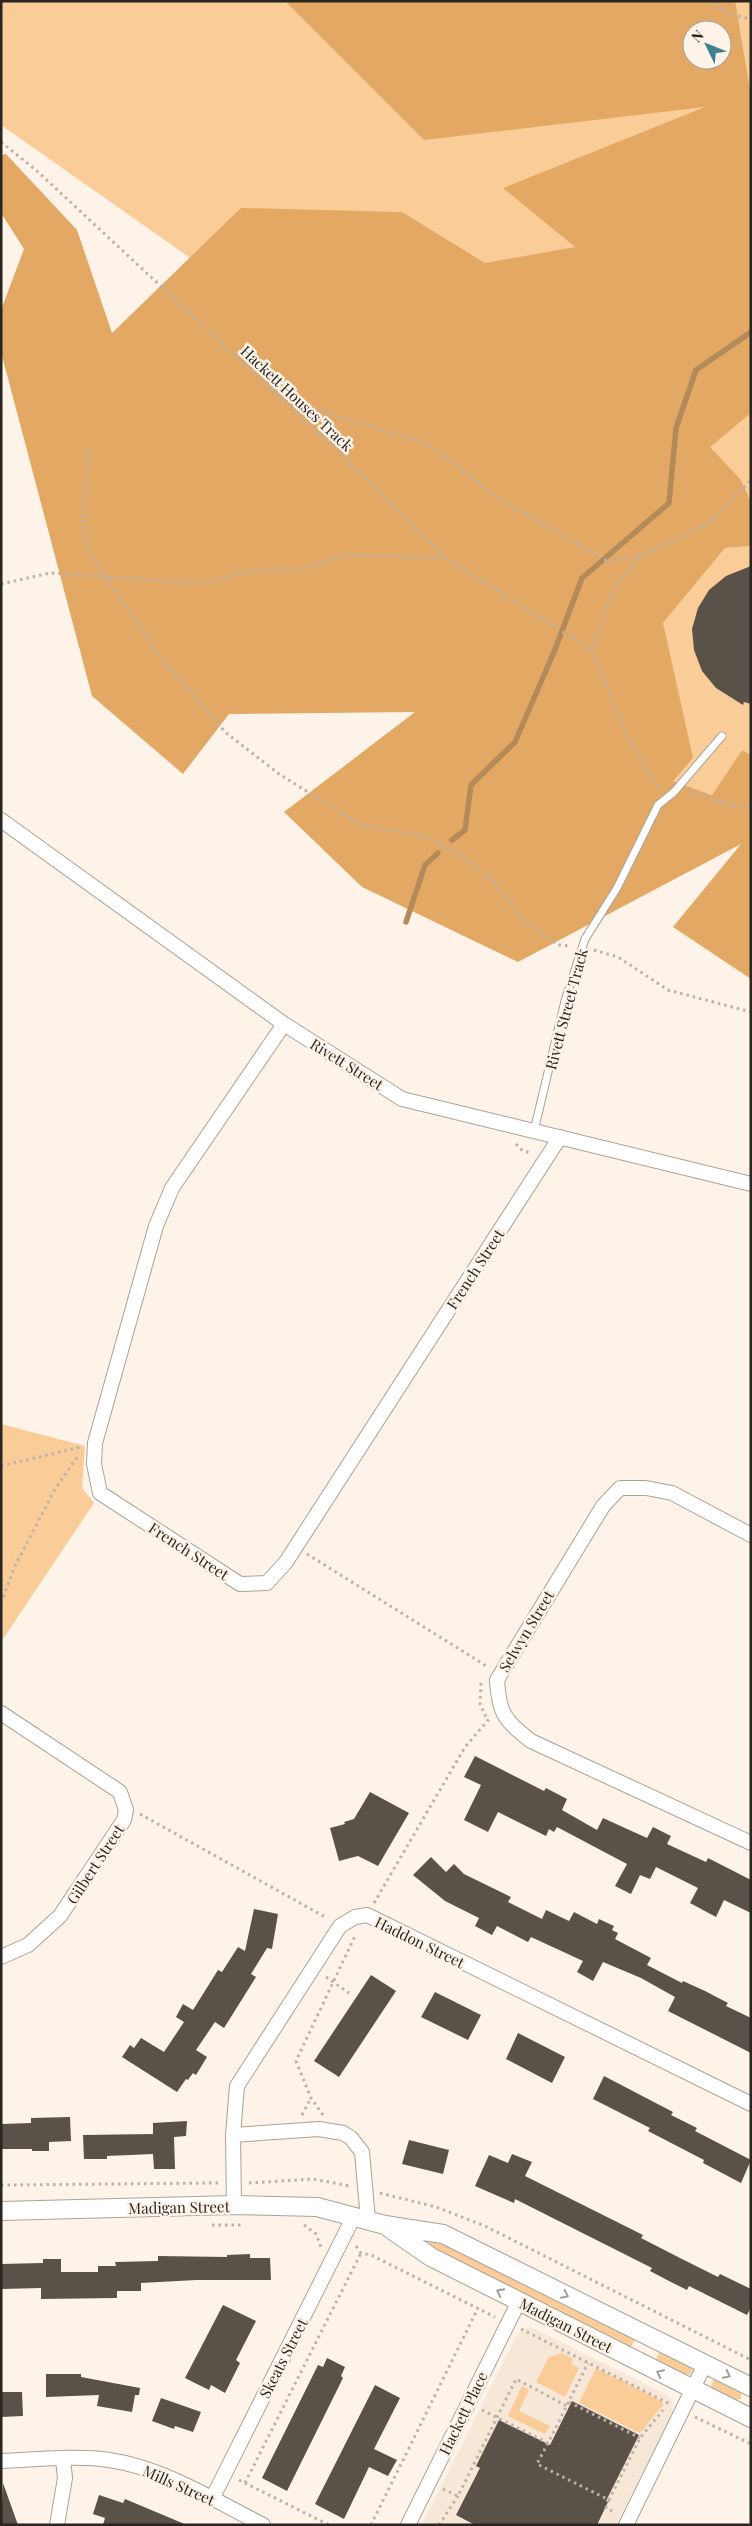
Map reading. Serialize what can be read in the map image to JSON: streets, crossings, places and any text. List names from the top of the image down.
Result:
{
  "streets": {
    "street": [
      "Rivett Street",
      "French Street",
      "Selwyn Street",
      "Gilbert Street",
      "Haddon Street",
      "Madigan Street",
      "Skeats Street",
      "Hackett Place",
      "Mills Street"
    ],
    "lane": ["Rivett Street Track"],
    "path": ["Hackett Houses Track"]
  },
  "crossings": [
    ["Rivett Street Track", "Rivett Street"],
    ["Rivett Street", "French Street"],
    ["Madigan Street", "Skeats Street"],
    ["Madigan Street", "Hackett Place"],
    ["Skeats Street", "Mills Street"]
  ],
  "north": "top left"
}
